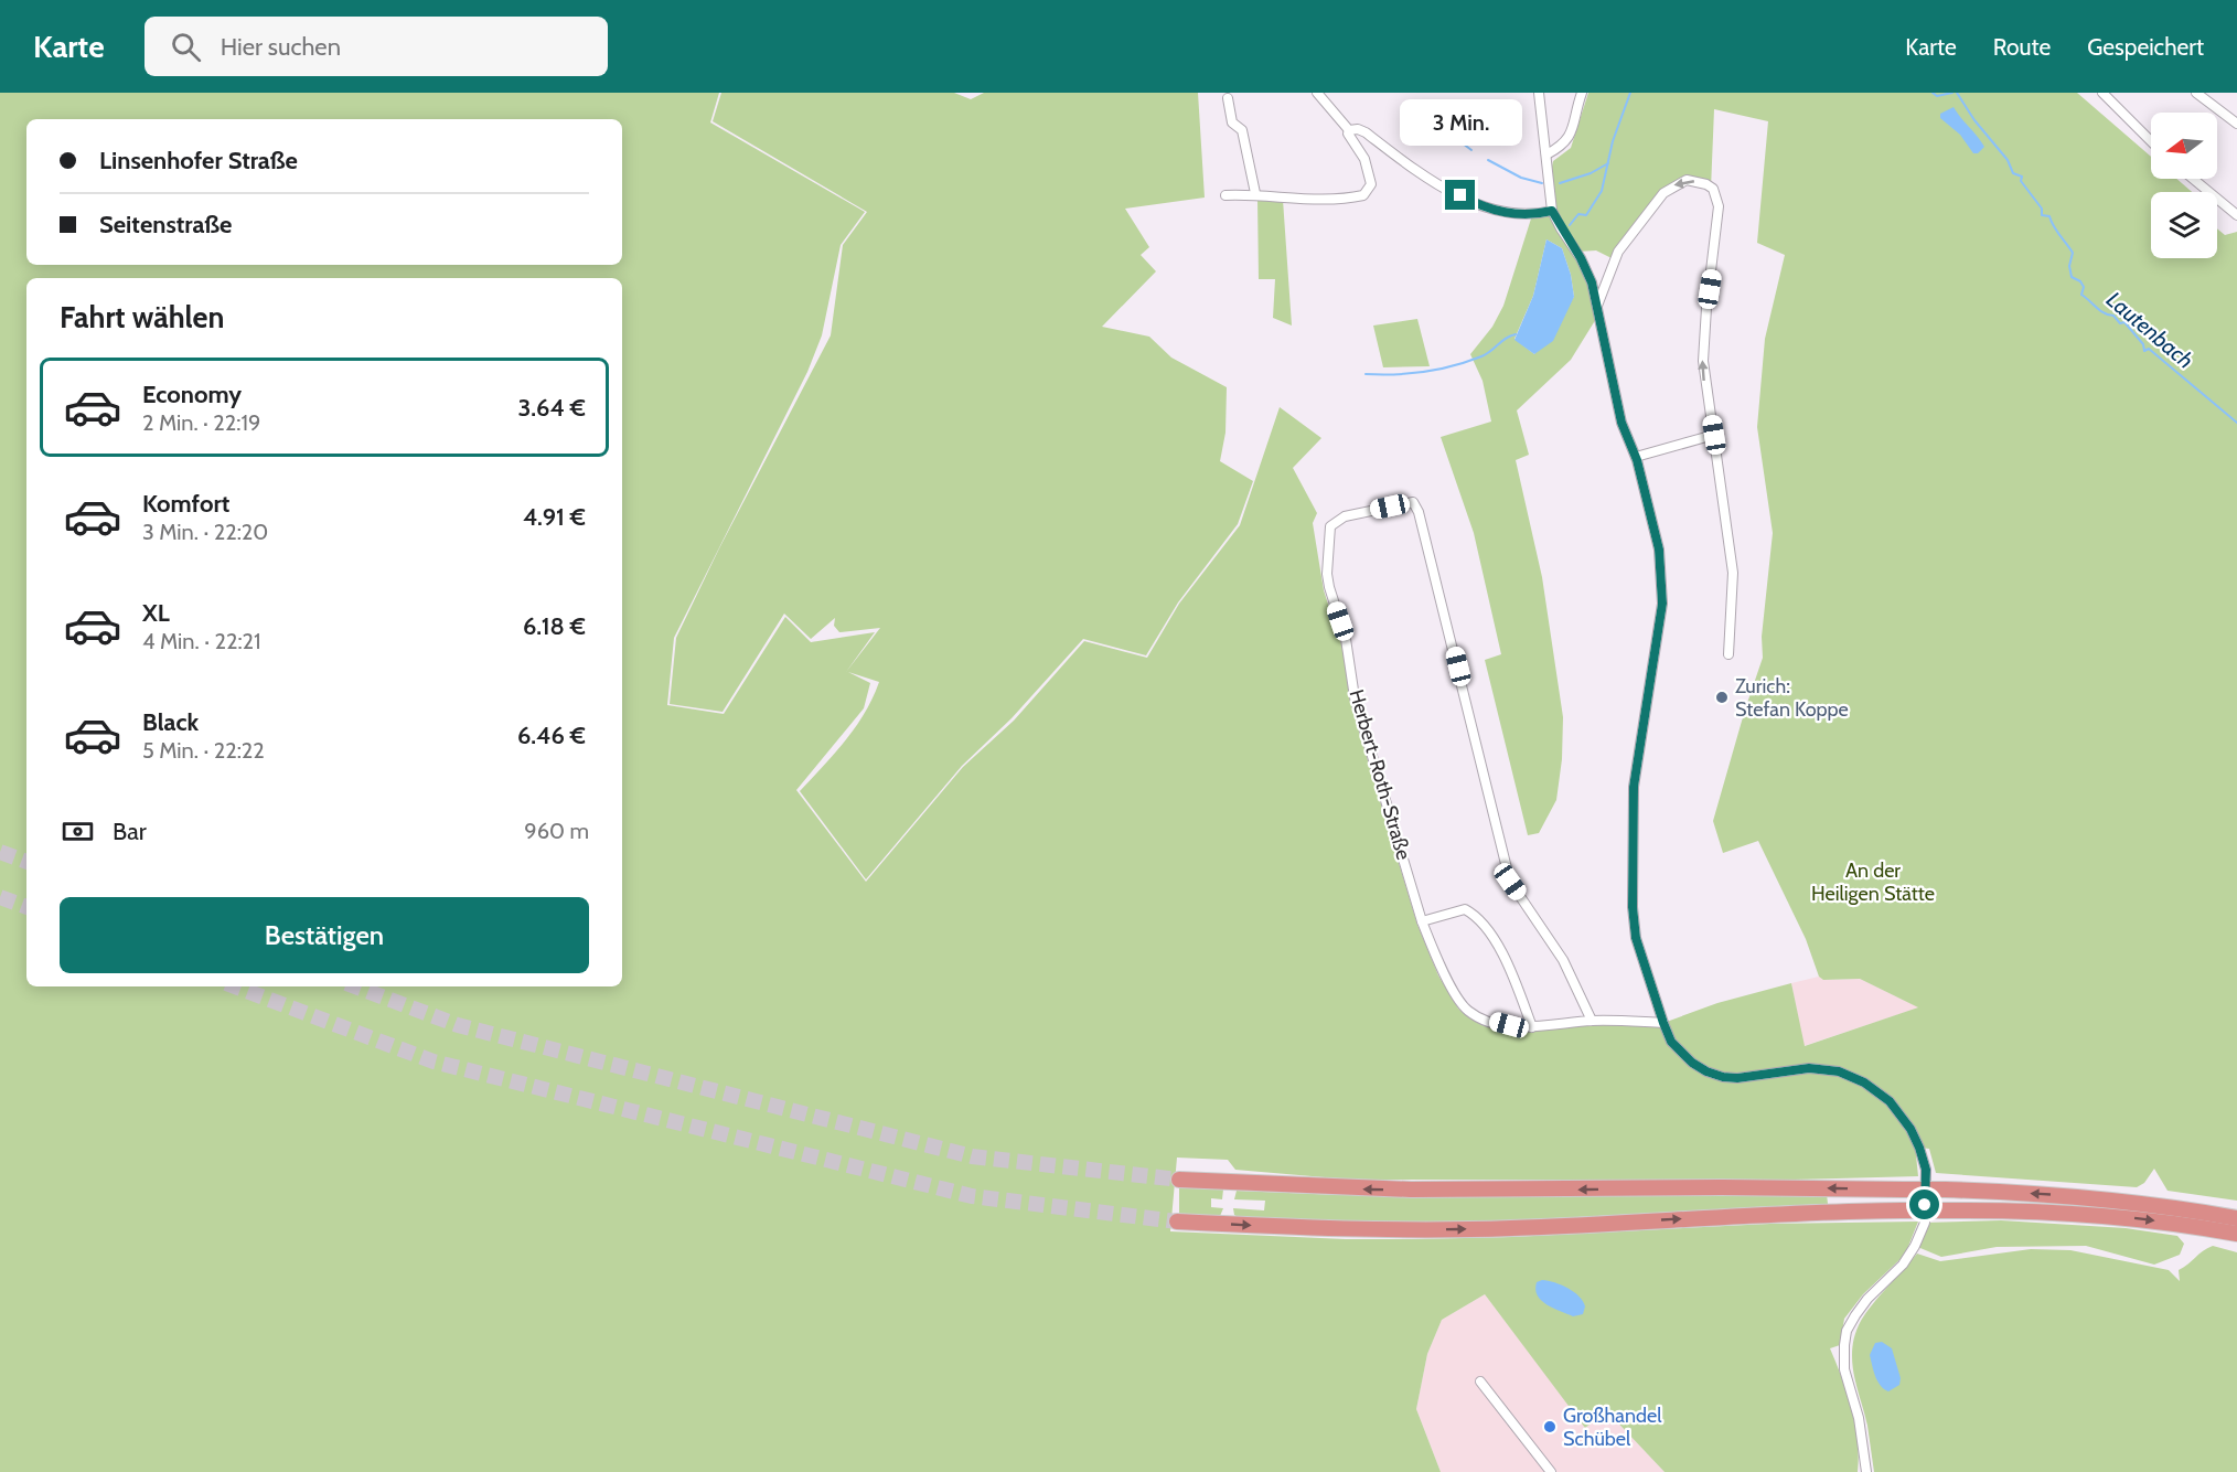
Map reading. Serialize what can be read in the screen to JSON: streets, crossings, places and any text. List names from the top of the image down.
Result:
{
  "streets": {
    "street": ["Herbert-Roth-Straße"]
  },
  "water": ["Lautenbach"],
  "parks": ["An der Heiligen Stätte"],
  "places": ["Zurich: Stefan Koppe", "Großhandel Schübel"],
  "north": "left",
  "page": {
    "header": "Karte",
    "search": "Hier suchen",
    "nav": ["Karte", "Route", "Gespeichert"],
    "bubble": "3 Min.",
    "banner": ["Linsenhofer Straße", "Seitenstraße"],
    "heading": "Fahrt wählen",
    "list": [
      {
        "name": "Economy",
        "note": "2 Min. · 22:19",
        "value": "3.64 €"
      },
      {
        "name": "Komfort",
        "note": "3 Min. · 22:20",
        "value": "4.91 €"
      },
      {
        "name": "XL",
        "note": "4 Min. · 22:21",
        "value": "6.18 €"
      },
      {
        "name": "Black",
        "note": "5 Min. · 22:22",
        "value": "6.46 €"
      }
    ],
    "pay": ["Bar", "960 m"],
    "buttons": "Bestätigen"
  }
}
